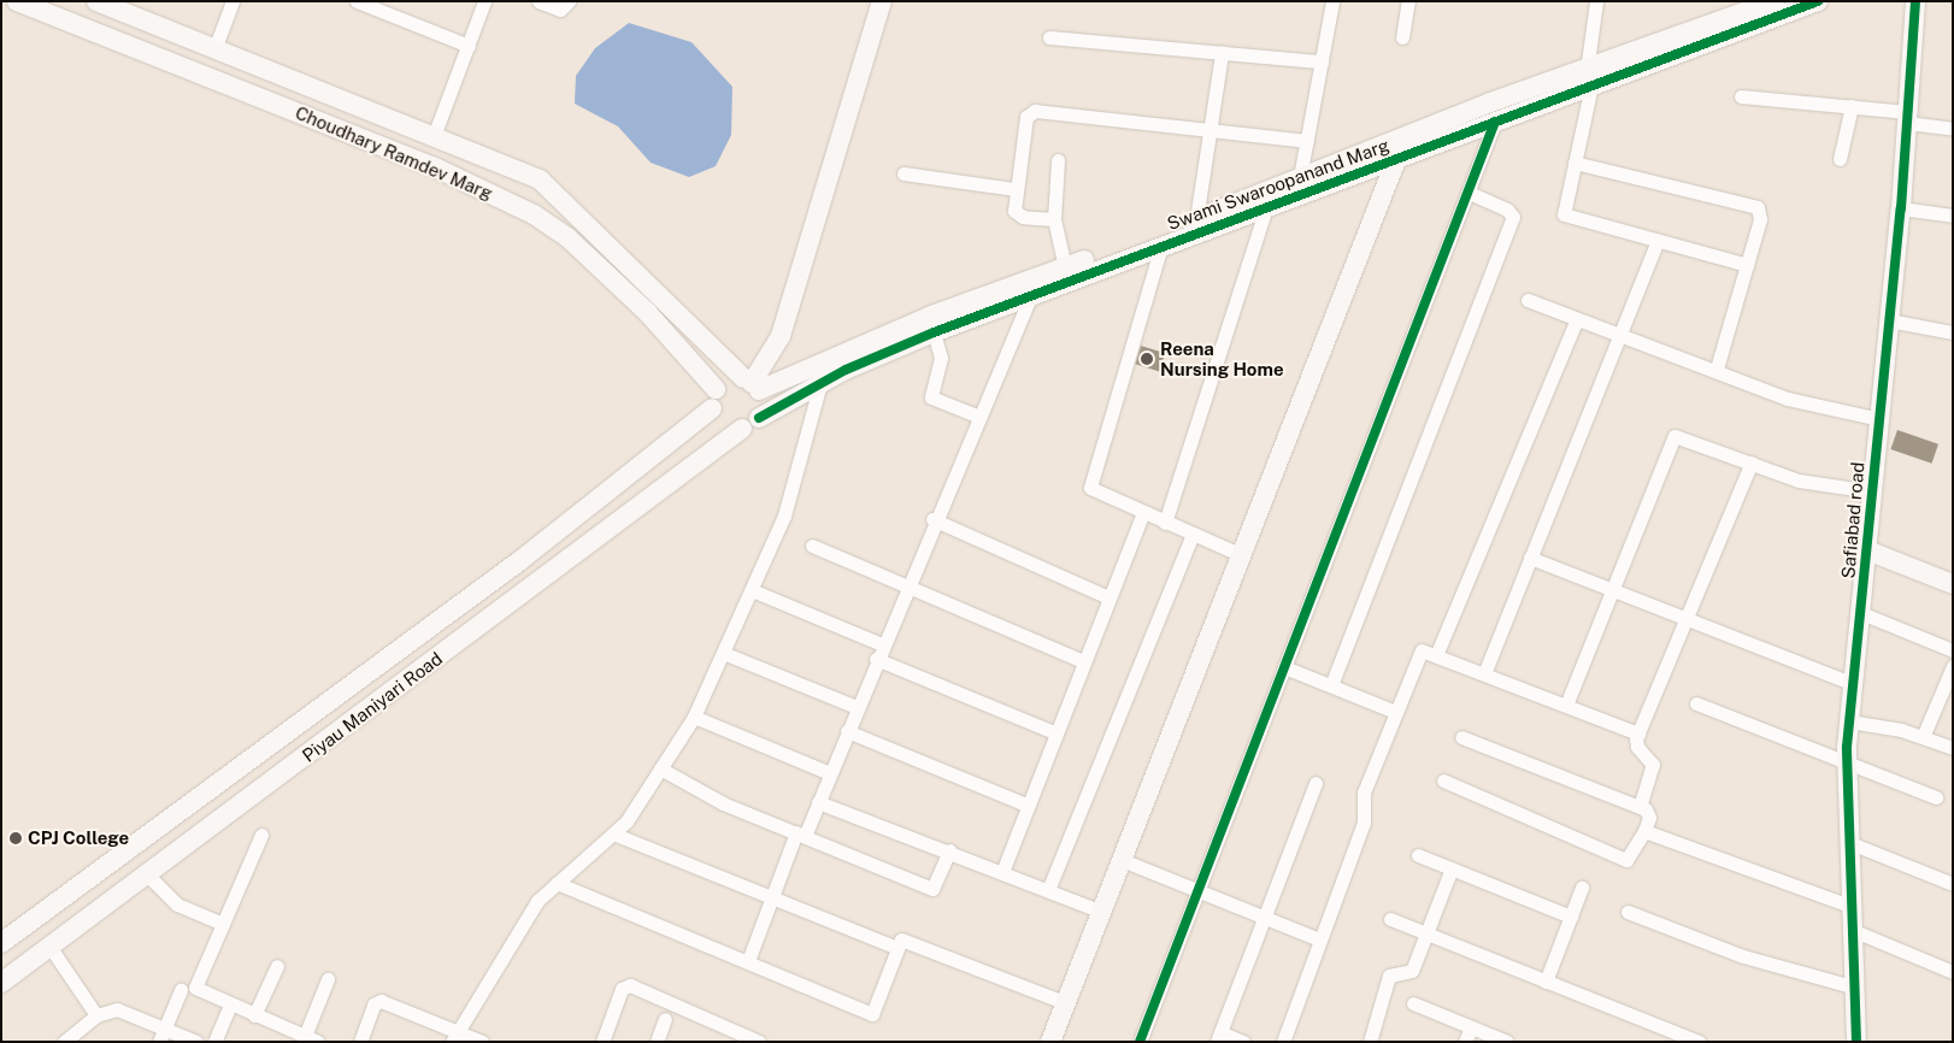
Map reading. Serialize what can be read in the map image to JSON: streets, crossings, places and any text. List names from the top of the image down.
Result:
{
  "streets": {
    "street": [
      "Choudhary Ramdev Marg",
      "Swami Swaroopanand Marg",
      "Safiabad road",
      "Piyau Maniyari Road"
    ]
  },
  "crossings": [
    ["Choudhary Ramdev Marg", "Swami Swaroopanand Marg"],
    ["Choudhary Ramdev Marg", "Piyau Maniyari Road"],
    ["Swami Swaroopanand Marg", "Piyau Maniyari Road"]
  ],
  "places": ["Reena Nursing Home", "CPJ College"]
}
